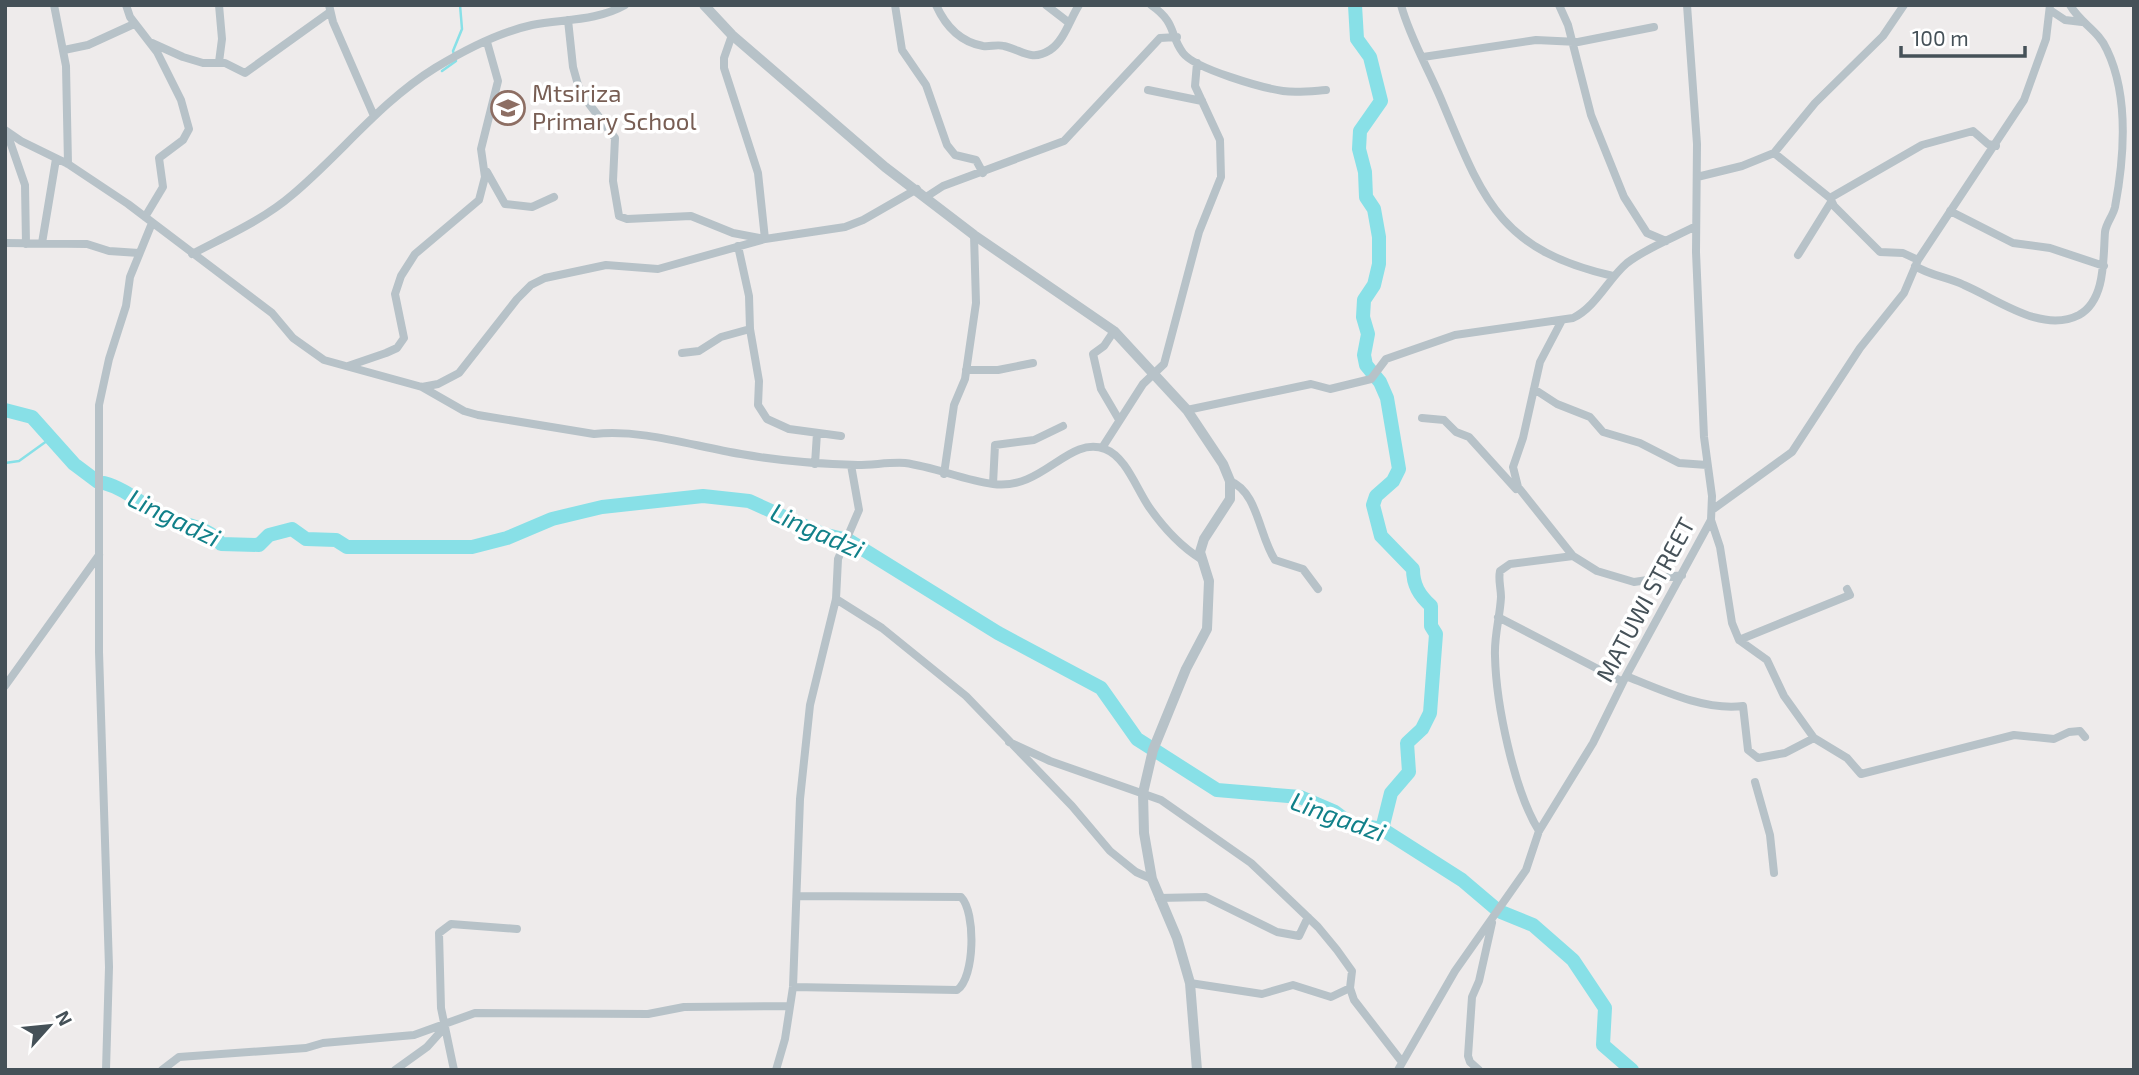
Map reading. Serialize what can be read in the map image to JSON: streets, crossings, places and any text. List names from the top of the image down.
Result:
{
  "streets": {
    "street": ["MATUWI STREET"]
  },
  "water": ["Lingadzi"],
  "places": {
    "school or university": ["Mtsiriza Primary School"]
  },
  "scale_bar": "100 m",
  "north": "top right"
}
